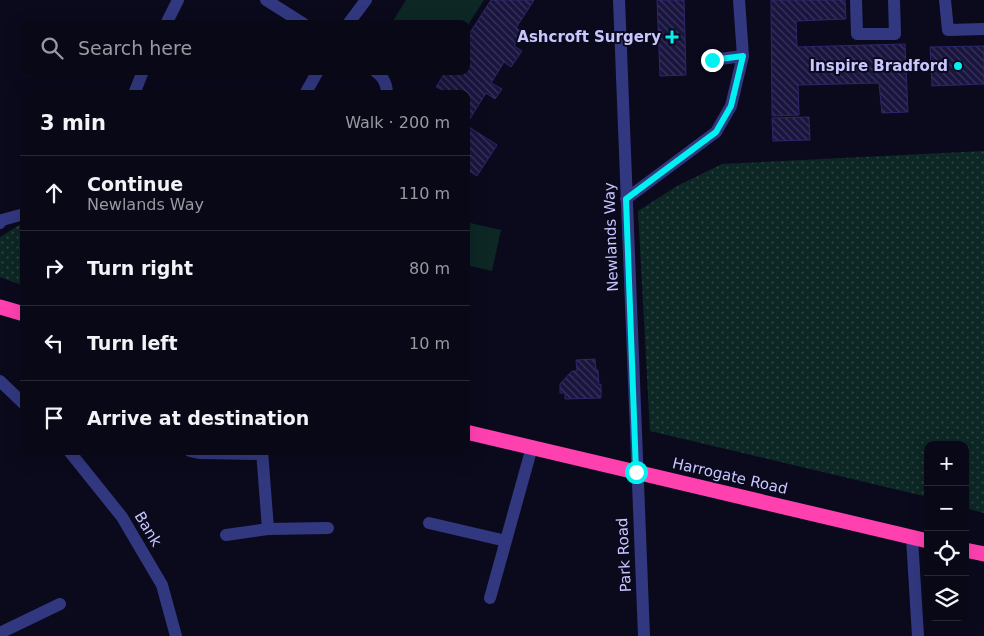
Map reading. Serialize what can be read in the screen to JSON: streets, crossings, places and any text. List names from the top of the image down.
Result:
{
  "streets": {
    "highway": ["Harrogate Road"],
    "street": ["Newlands Way", "Bank", "Park Road"]
  },
  "crossings": [
    ["Newlands Way", "Harrogate Road"],
    ["Newlands Way", "Park Road"],
    ["Harrogate Road", "Park Road"]
  ],
  "places": {
    "health": ["Ashcroft Surgery"],
    "other": ["Inspire Bradford"]
  },
  "page": {
    "search": "Search here",
    "heading": ["3 min", "Walk · 200 m"],
    "list": [
      ["Continue", "Newlands Way", "110 m"],
      ["Turn right", "80 m"],
      ["Turn left", "10 m"],
      "Arrive at destination"
    ],
    "map_buttons": ["+", "−"]
  }
}
